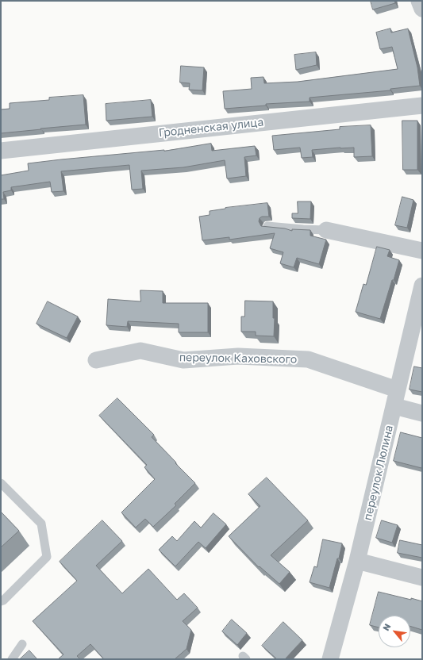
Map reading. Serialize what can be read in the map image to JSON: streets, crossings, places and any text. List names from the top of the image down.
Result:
{
  "streets": {
    "street": ["Гродненская улица", "переулок Каховского", "переулок Люлина"]
  },
  "crossings": [
    ["переулок Каховского", "переулок Люлина"]
  ],
  "north": "top left"
}
